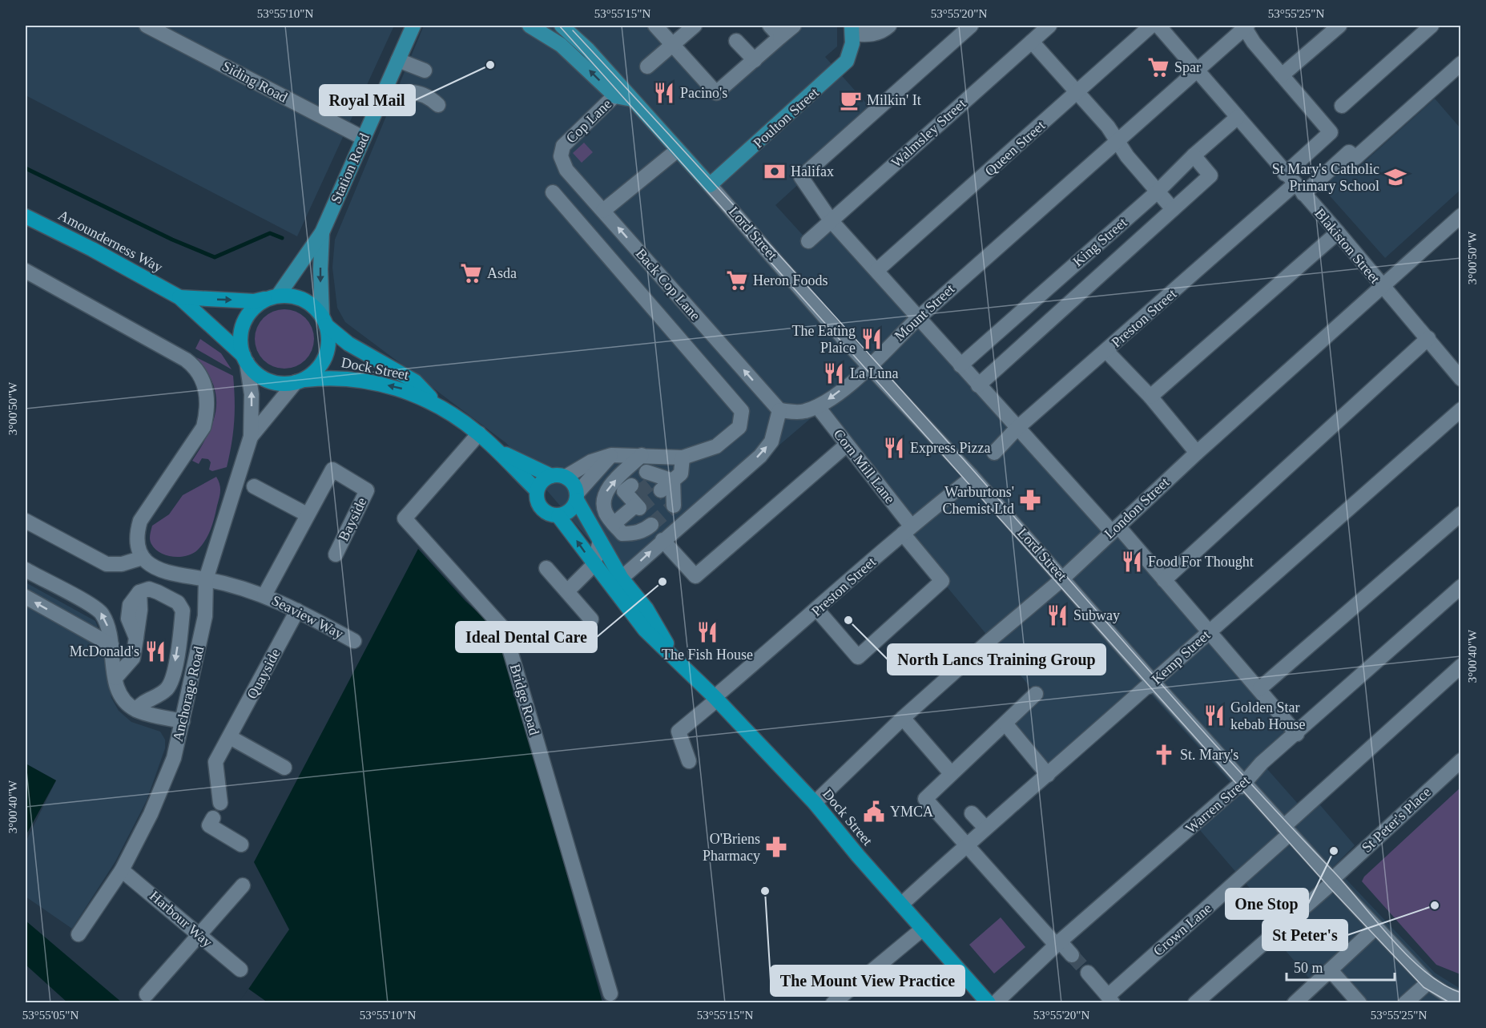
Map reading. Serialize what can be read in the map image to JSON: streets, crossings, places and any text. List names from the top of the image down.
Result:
{
  "streets": {
    "highway": ["Amounderness Way", "Dock Street"],
    "main road": ["Poulton Street", "Station Road", "Lord Street"],
    "street": [
      "Siding Road",
      "Cop Lane",
      "Walmsley Street",
      "Queen Street",
      "King Street",
      "Blakiston Street",
      "Back Cop Lane",
      "Mount Street",
      "Preston Street",
      "Corn Mill Lane",
      "London Street",
      "Bayside",
      "Seaview Way",
      "Kemp Street",
      "Quayside",
      "Anchorage Road",
      "Bridge Road",
      "Warren Street",
      "St Peter's Place",
      "Harbour Way",
      "Crown Lane"
    ]
  },
  "crossings": [
    ["Siding Road", "Station Road"],
    ["Poulton Street", "Lord Street"],
    ["Cop Lane", "Lord Street"],
    ["Cop Lane", "Back Cop Lane"],
    ["Station Road", "Amounderness Way"],
    ["Station Road", "Dock Street"],
    ["Station Road", "Anchorage Road"],
    ["Lord Street", "Mount Street"],
    ["Lord Street", "Preston Street"],
    ["Lord Street", "London Street"],
    ["Lord Street", "Kemp Street"],
    ["Lord Street", "Warren Street"],
    ["Lord Street", "St Peter's Place"],
    ["Lord Street", "Crown Lane"],
    ["Amounderness Way", "Dock Street"],
    ["Amounderness Way", "Anchorage Road"],
    ["King Street", "Blakiston Street"],
    ["Blakiston Street", "Mount Street"],
    ["Blakiston Street", "Preston Street"],
    ["Blakiston Street", "London Street"],
    ["Back Cop Lane", "Mount Street"],
    ["Mount Street", "Corn Mill Lane"],
    ["Preston Street", "Dock Street"],
    ["Preston Street", "Corn Mill Lane"],
    ["Dock Street", "London Street"],
    ["Dock Street", "Kemp Street"],
    ["Dock Street", "Anchorage Road"],
    ["Dock Street", "Bridge Road"],
    ["Bayside", "Seaview Way"],
    ["Seaview Way", "Quayside"],
    ["Seaview Way", "Anchorage Road"],
    ["Anchorage Road", "Harbour Way"]
  ],
  "one_way": ["Back Cop Lane"],
  "places": {
    "other": [
      "Royal Mail",
      "Ideal Dental Care",
      "North Lancs Training Group",
      "One Stop",
      "The Mount View Practice",
      "St Peter's"
    ],
    "supermarket": ["Spar", "Asda", "Heron Foods"],
    "restaurant": [
      "Pacino's",
      "The Eating Plaice",
      "La Luna",
      "Express Pizza",
      "Food For Thought",
      "Subway",
      "The Fish House",
      "McDonald's",
      "Golden Star kebab House"
    ],
    "cafe": ["Milkin' It"],
    "bank": ["Halifax"],
    "school or university": ["St Mary's Catholic Primary School"],
    "pharmacy": ["Warburtons' Chemist Ltd", "O'Briens Pharmacy"],
    "church": ["St. Mary's"],
    "public building": ["YMCA"]
  },
  "scale_bar": "50 m",
  "coordinates": [
    "53°55'10\"N",
    "53°55'15\"N",
    "53°55'20\"N",
    "53°55'25\"N",
    "3°00'50\"W",
    "3°00'40\"W",
    "53°55'05\"N"
  ]
}
